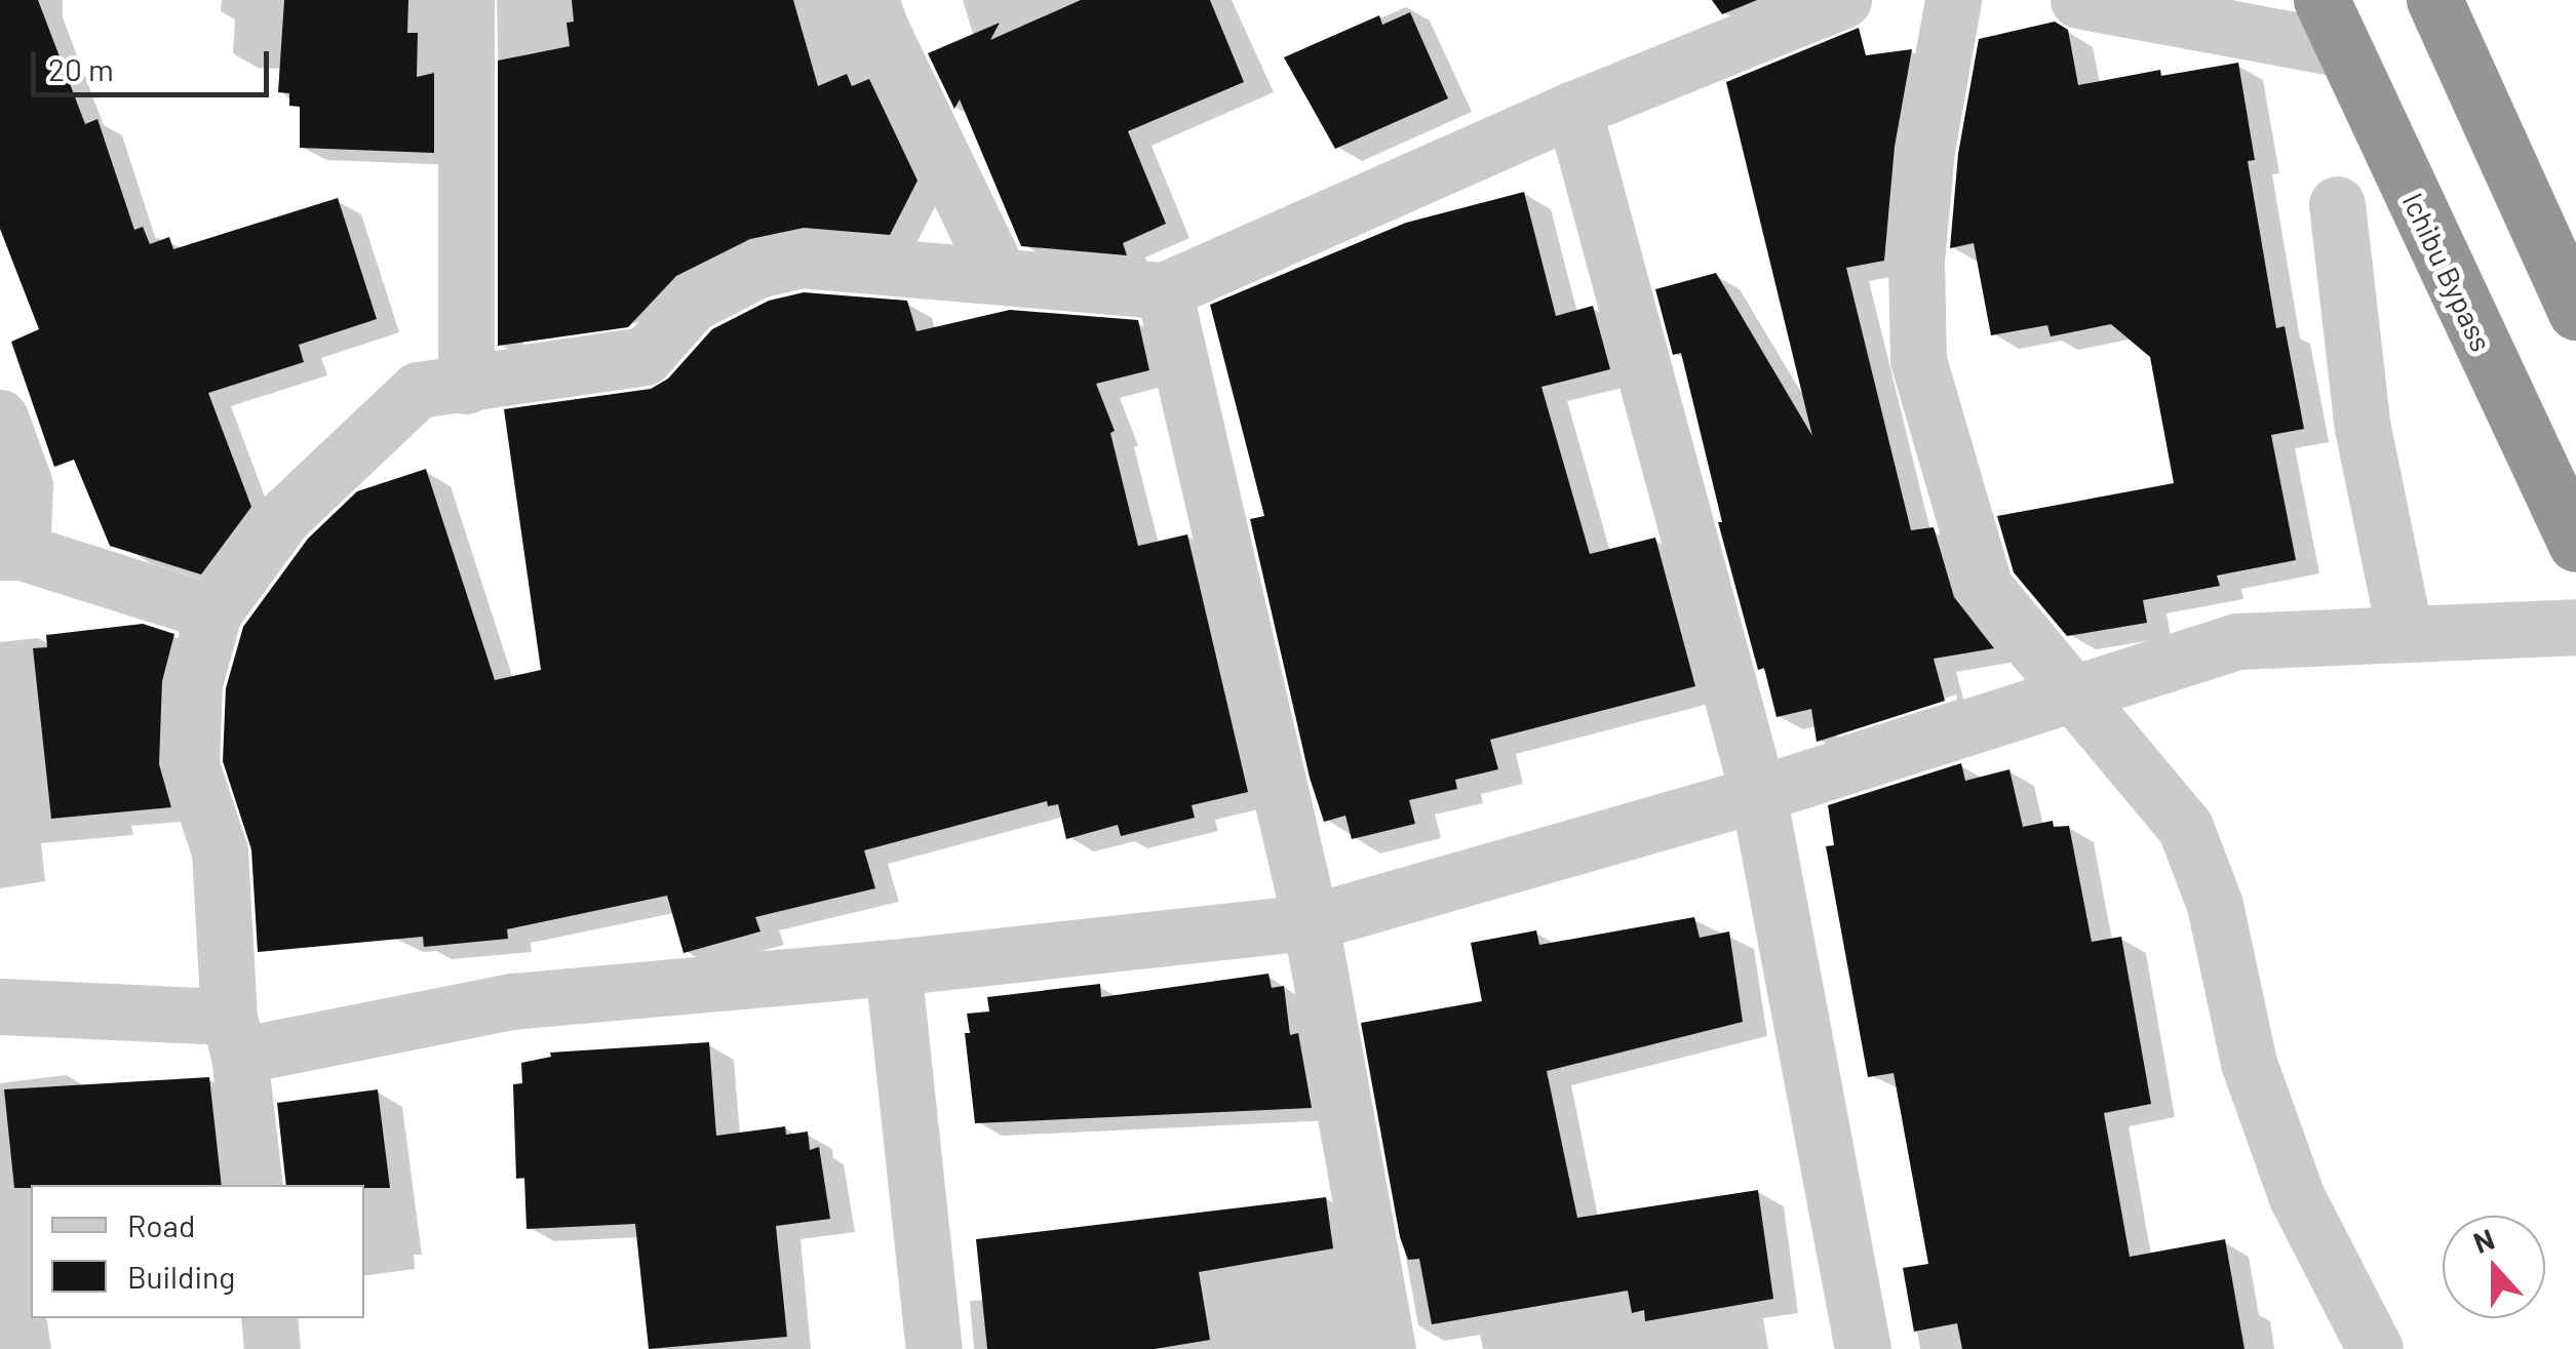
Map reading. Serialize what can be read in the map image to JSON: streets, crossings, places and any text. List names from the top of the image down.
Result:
{
  "streets": {
    "highway": ["Ichibu Bypass"]
  },
  "legend": ["Road", "Building"],
  "scale_bar": "20 m",
  "north": "top"
}
